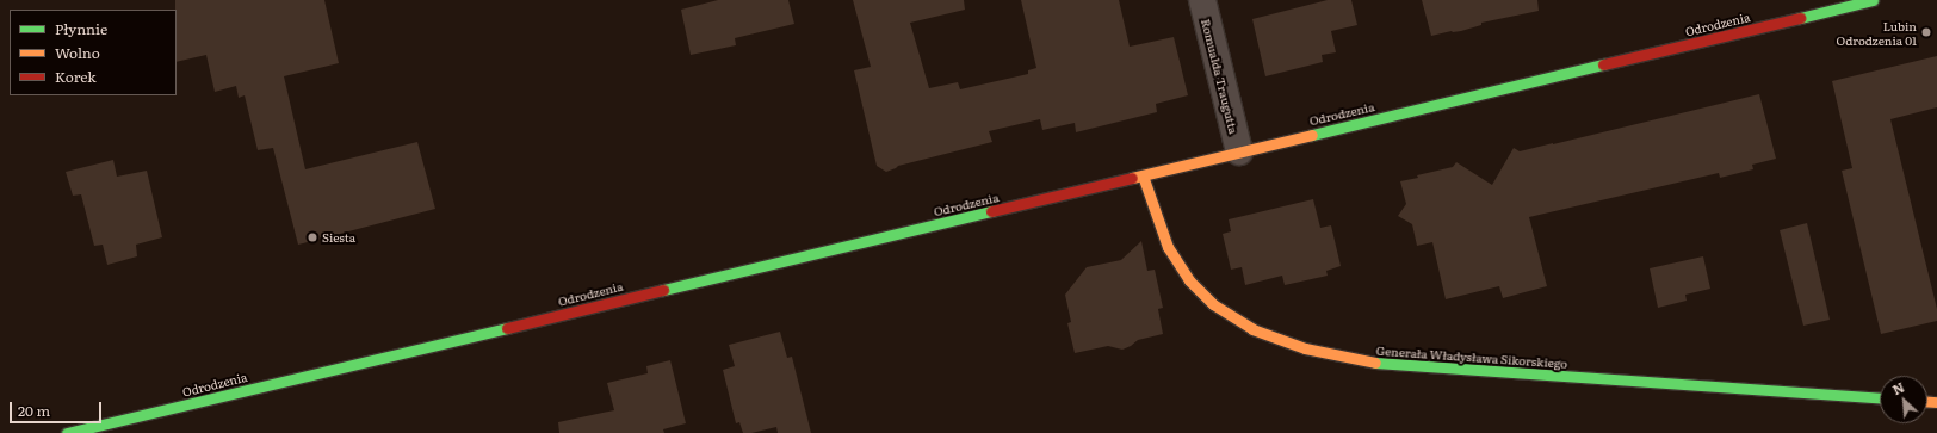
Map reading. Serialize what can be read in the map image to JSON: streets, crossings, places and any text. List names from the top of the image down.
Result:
{
  "streets": {
    "street": ["Odrodzenia", "Romualda Traugutta", "Generała Władysława Sikorskiego"]
  },
  "crossings": [
    ["Odrodzenia", "Romualda Traugutta"],
    ["Odrodzenia", "Generała Władysława Sikorskiego"]
  ],
  "places": ["Lubin Odrodzenia 01", "Siesta"],
  "legend": ["Płynnie", "Wolno", "Korek"],
  "scale_bar": "20 m",
  "north": "top left"
}
